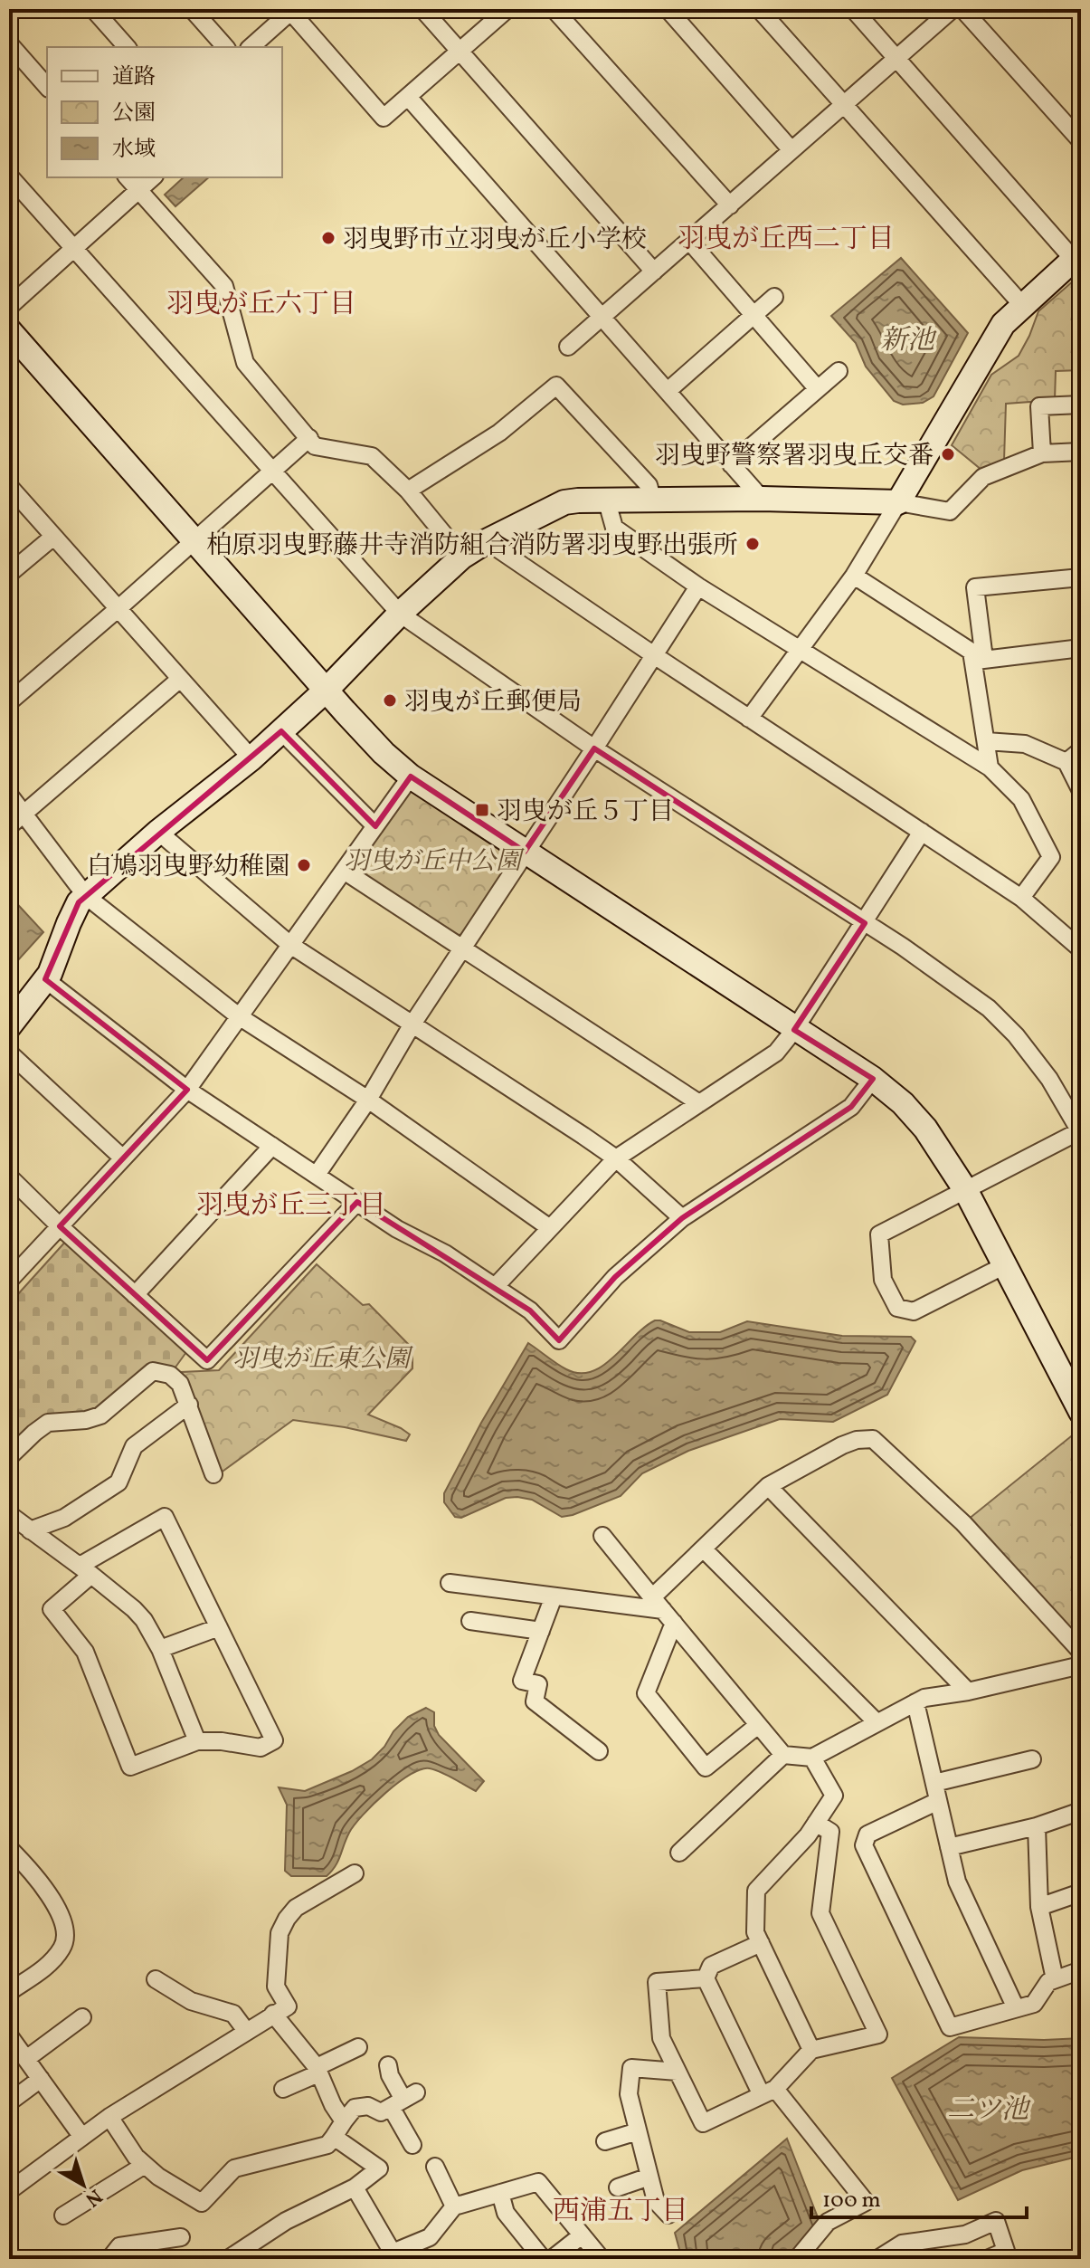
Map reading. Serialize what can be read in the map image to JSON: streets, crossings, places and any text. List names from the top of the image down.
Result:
{
  "districts": [
    "羽曳が丘西二丁目",
    "羽曳が丘六丁目",
    "羽曳が丘三丁目",
    "西浦五丁目"
  ],
  "water": ["新池", "二ツ池"],
  "parks": ["羽曳が丘中公園", "羽曳が丘東公園"],
  "places": {
    "other": [
      "羽曳野市立羽曳が丘小学校",
      "羽曳野警察署羽曳丘交番",
      "柏原羽曳野藤井寺消防組合消防署羽曳野出張所",
      "羽曳が丘郵便局",
      "白鳩羽曳野幼稚園"
    ],
    "transit": ["羽曳が丘５丁目"]
  },
  "legend": ["道路", "公園", "水域"],
  "scale_bar": "100 m",
  "north": "bottom right"
}
